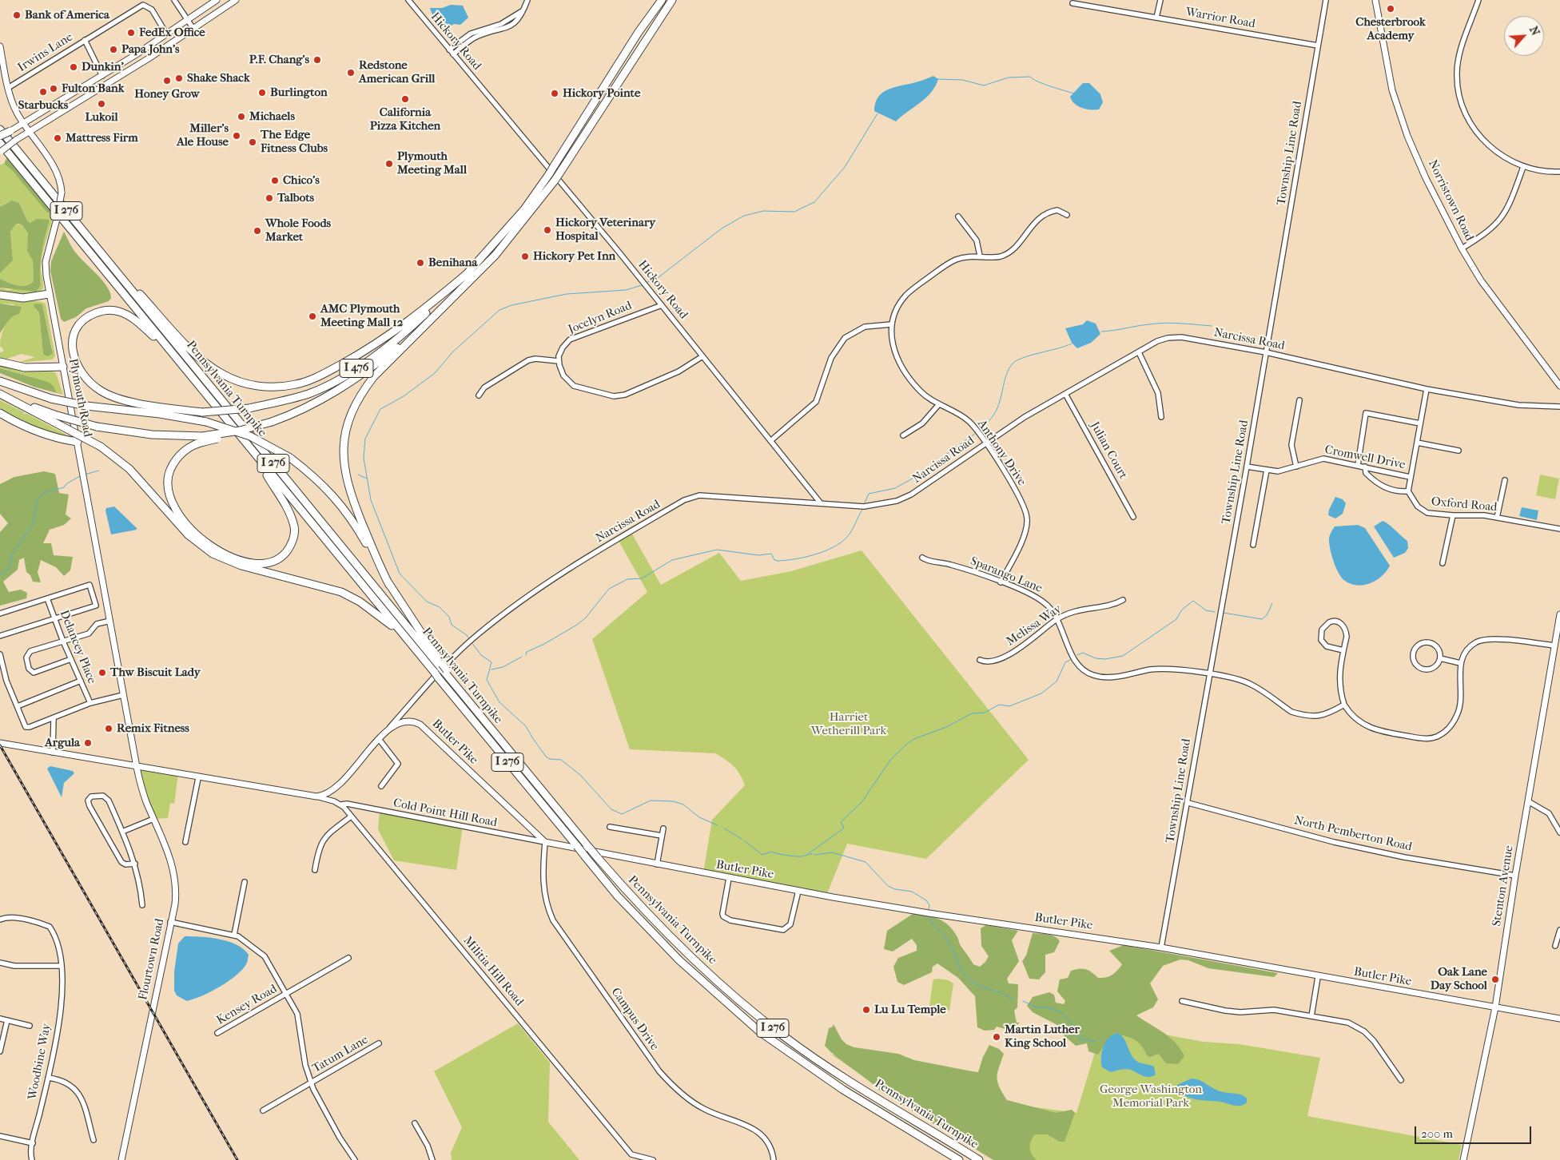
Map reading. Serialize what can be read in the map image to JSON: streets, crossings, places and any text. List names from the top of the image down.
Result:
{
  "streets": {
    "highway": ["I 276", "I 476", "Pennsylvania Turnpike"],
    "main road": [
      "Norristown Road",
      "Plymouth Road",
      "Butler Pike",
      "Stenton Avenue",
      "Flourtown Road"
    ],
    "street": [
      "Warrior Road",
      "Hickory Road",
      "Irwins Lane",
      "Township Line Road",
      "Jocelyn Road",
      "Narcissa Road",
      "Julian Court",
      "Anthony Drive",
      "Cromwell Drive",
      "Oxford Road",
      "Sparango Lane",
      "Melissa Way",
      "Delancey Place",
      "Cold Point Hill Road",
      "North Pemberton Road",
      "Militia Hill Road",
      "Kensey Road",
      "Campus Drive",
      "Tatum Lane",
      "Woodbine Way"
    ]
  },
  "crossings": [
    ["Warrior Road", "Township Line Road"],
    ["Hickory Road", "Jocelyn Road"],
    ["Hickory Road", "Narcissa Road"],
    ["Irwins Lane", "Plymouth Road"],
    ["Township Line Road", "Narcissa Road"],
    ["Township Line Road", "Cromwell Drive"],
    ["Township Line Road", "Sparango Lane"],
    ["Township Line Road", "Butler Pike"],
    ["Township Line Road", "North Pemberton Road"],
    ["Narcissa Road", "Julian Court"],
    ["Narcissa Road", "Anthony Drive"],
    ["Narcissa Road", "Butler Pike"],
    ["Plymouth Road", "Delancey Place"],
    ["Plymouth Road", "Flourtown Road"],
    ["Anthony Drive", "Sparango Lane"],
    ["Sparango Lane", "Melissa Way"],
    ["Butler Pike", "Cold Point Hill Road"],
    ["Butler Pike", "Stenton Avenue"],
    ["Butler Pike", "Campus Drive"],
    ["Cold Point Hill Road", "Militia Hill Road"],
    ["Cold Point Hill Road", "Campus Drive"],
    ["North Pemberton Road", "Stenton Avenue"]
  ],
  "parks": ["Harriet Wetherill Park", "George Washington Memorial Park"],
  "places": [
    "Chesterbrook Academy",
    "Bank of America",
    "FedEx Office",
    "Papa John's",
    "P.F. Chang's",
    "Dunkin'",
    "Redstone American Grill",
    "Shake Shack",
    "Honey Grow",
    "Fulton Bank",
    "Starbucks",
    "Burlington",
    "Hickory Pointe",
    "California Pizza Kitchen",
    "Lukoil",
    "Michaels",
    "Miller's Ale House",
    "Mattress Firm",
    "The Edge Fitness Clubs",
    "Plymouth Meeting Mall",
    "Chico's",
    "Talbots",
    "Hickory Veterinary Hospital",
    "Whole Foods Market",
    "Hickory Pet Inn",
    "Benihana",
    "AMC Plymouth Meeting Mall 12",
    "Thw Biscuit Lady",
    "Remix Fitness",
    "Argula",
    "Oak Lane Day School",
    "Lu Lu Temple",
    "Martin Luther King School"
  ],
  "scale_bar": "200 m",
  "north": "top right"
}
